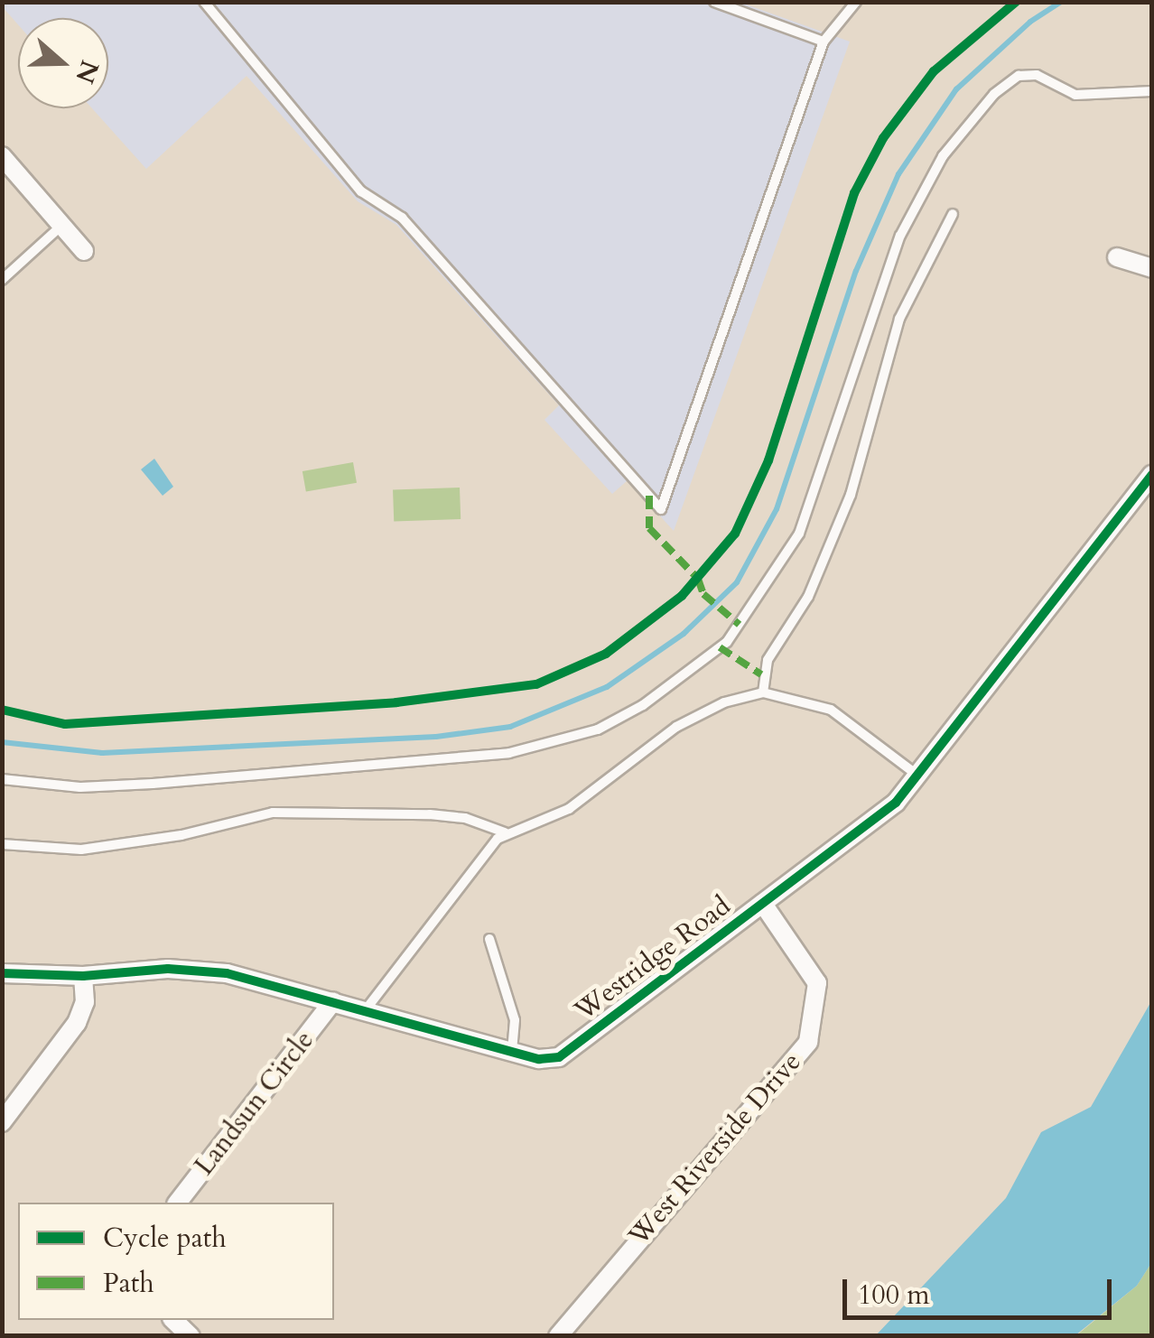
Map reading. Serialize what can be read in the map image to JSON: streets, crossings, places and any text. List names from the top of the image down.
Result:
{
  "streets": {
    "street": ["Westridge Road", "Landsun Circle", "West Riverside Drive"]
  },
  "crossings": [
    ["Westridge Road", "Landsun Circle"],
    ["Westridge Road", "West Riverside Drive"]
  ],
  "legend": ["Cycle path", "Path"],
  "scale_bar": "100 m",
  "north": "right"
}
